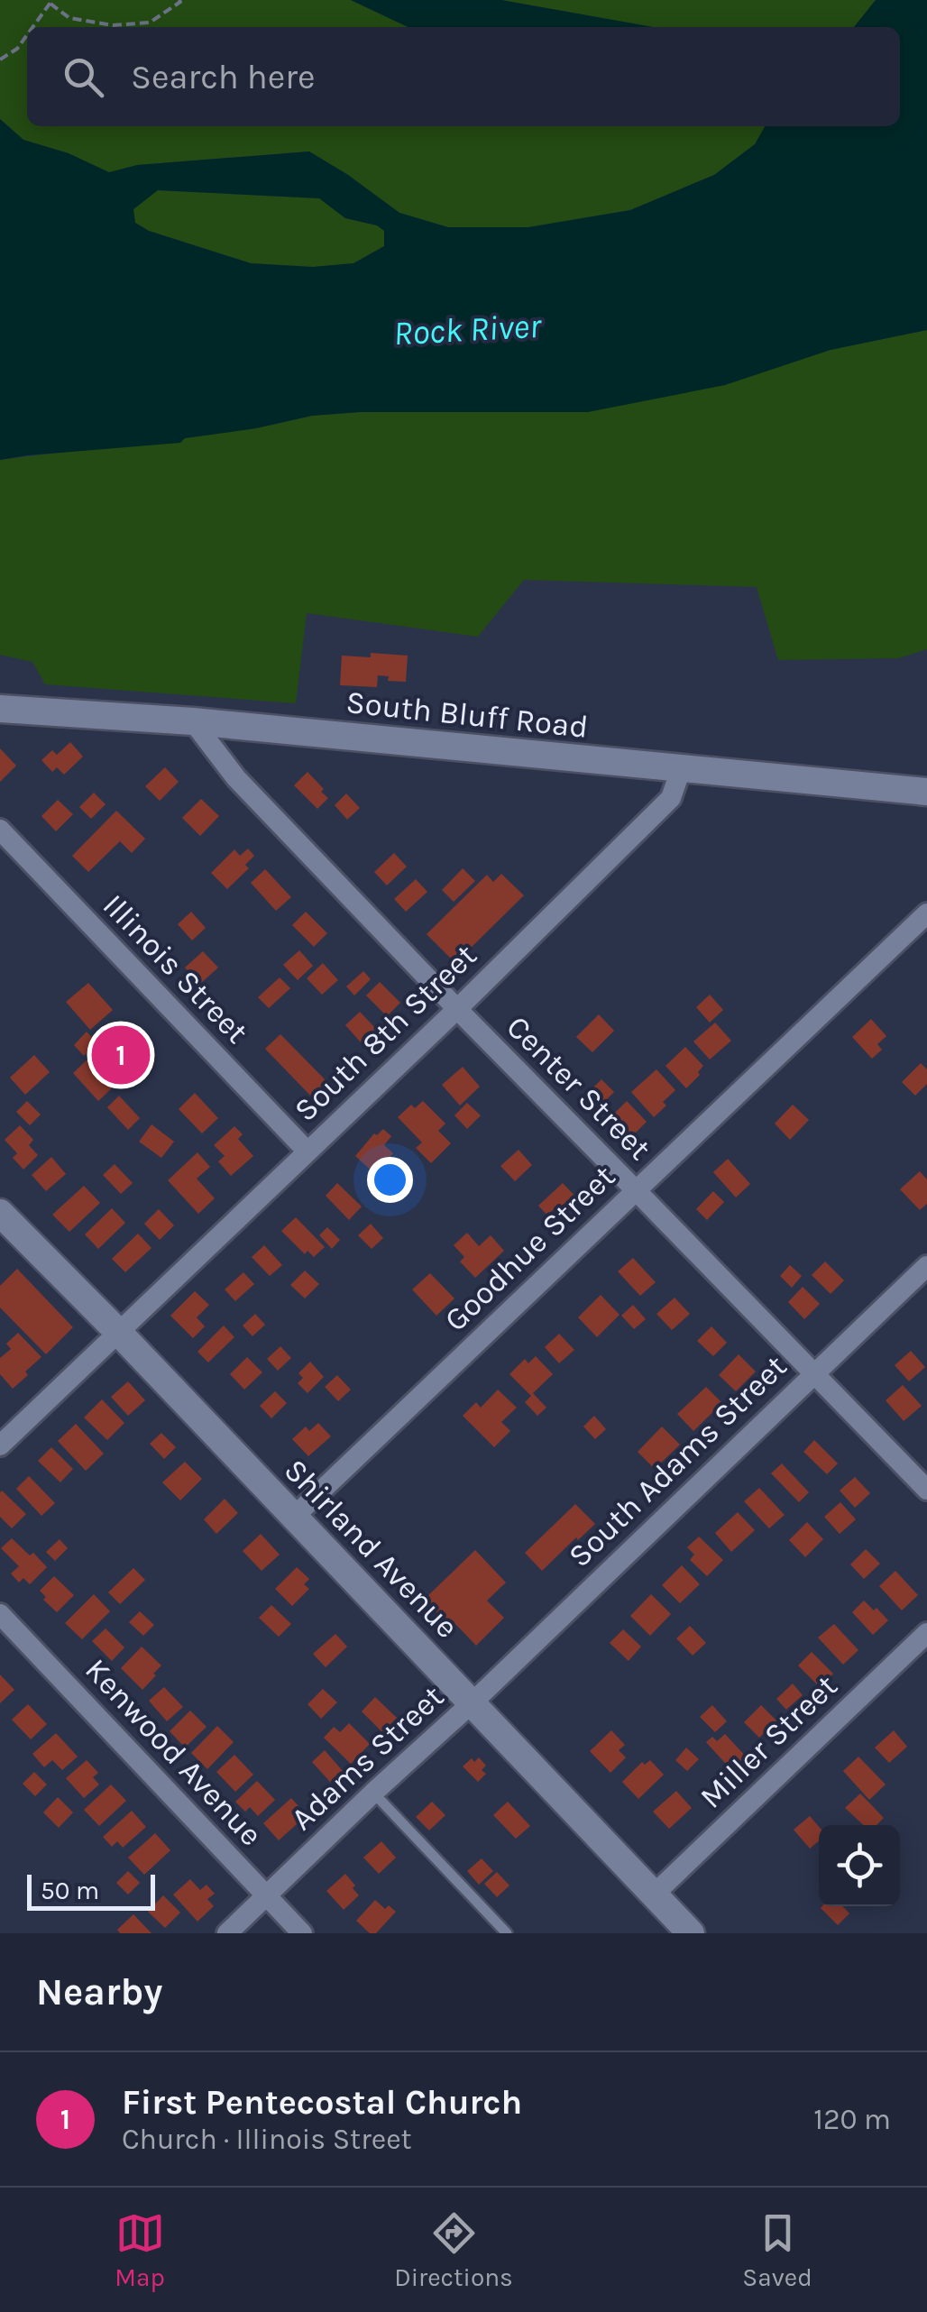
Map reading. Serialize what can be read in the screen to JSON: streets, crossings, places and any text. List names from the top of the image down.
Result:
{
  "streets": {
    "street": [
      "South Bluff Road",
      "Illinois Street",
      "South 8th Street",
      "Center Street",
      "Goodhue Street",
      "South Adams Street",
      "Shirland Avenue",
      "Miller Street",
      "Kenwood Avenue",
      "Adams Street"
    ]
  },
  "crossings": [
    ["South Bluff Road", "South 8th Street"],
    ["South Bluff Road", "Center Street"],
    ["Illinois Street", "South 8th Street"],
    ["South 8th Street", "Center Street"],
    ["South 8th Street", "Shirland Avenue"],
    ["Center Street", "Goodhue Street"],
    ["Center Street", "South Adams Street"],
    ["Goodhue Street", "Shirland Avenue"],
    ["South Adams Street", "Shirland Avenue"],
    ["South Adams Street", "Adams Street"],
    ["Shirland Avenue", "Miller Street"],
    ["Shirland Avenue", "Adams Street"],
    ["Kenwood Avenue", "Adams Street"]
  ],
  "water": ["Rock River"],
  "scale_bar": "50 m",
  "page": {
    "search": "Search here",
    "pins": "1",
    "scale": "50 m",
    "heading": "Nearby",
    "list": [
      {
        "mark": "1",
        "name": "First Pentecostal Church",
        "note": "Church · Illinois Street",
        "value": "120 m"
      }
    ],
    "nav": ["Map", "Directions", "Saved"]
  }
}
